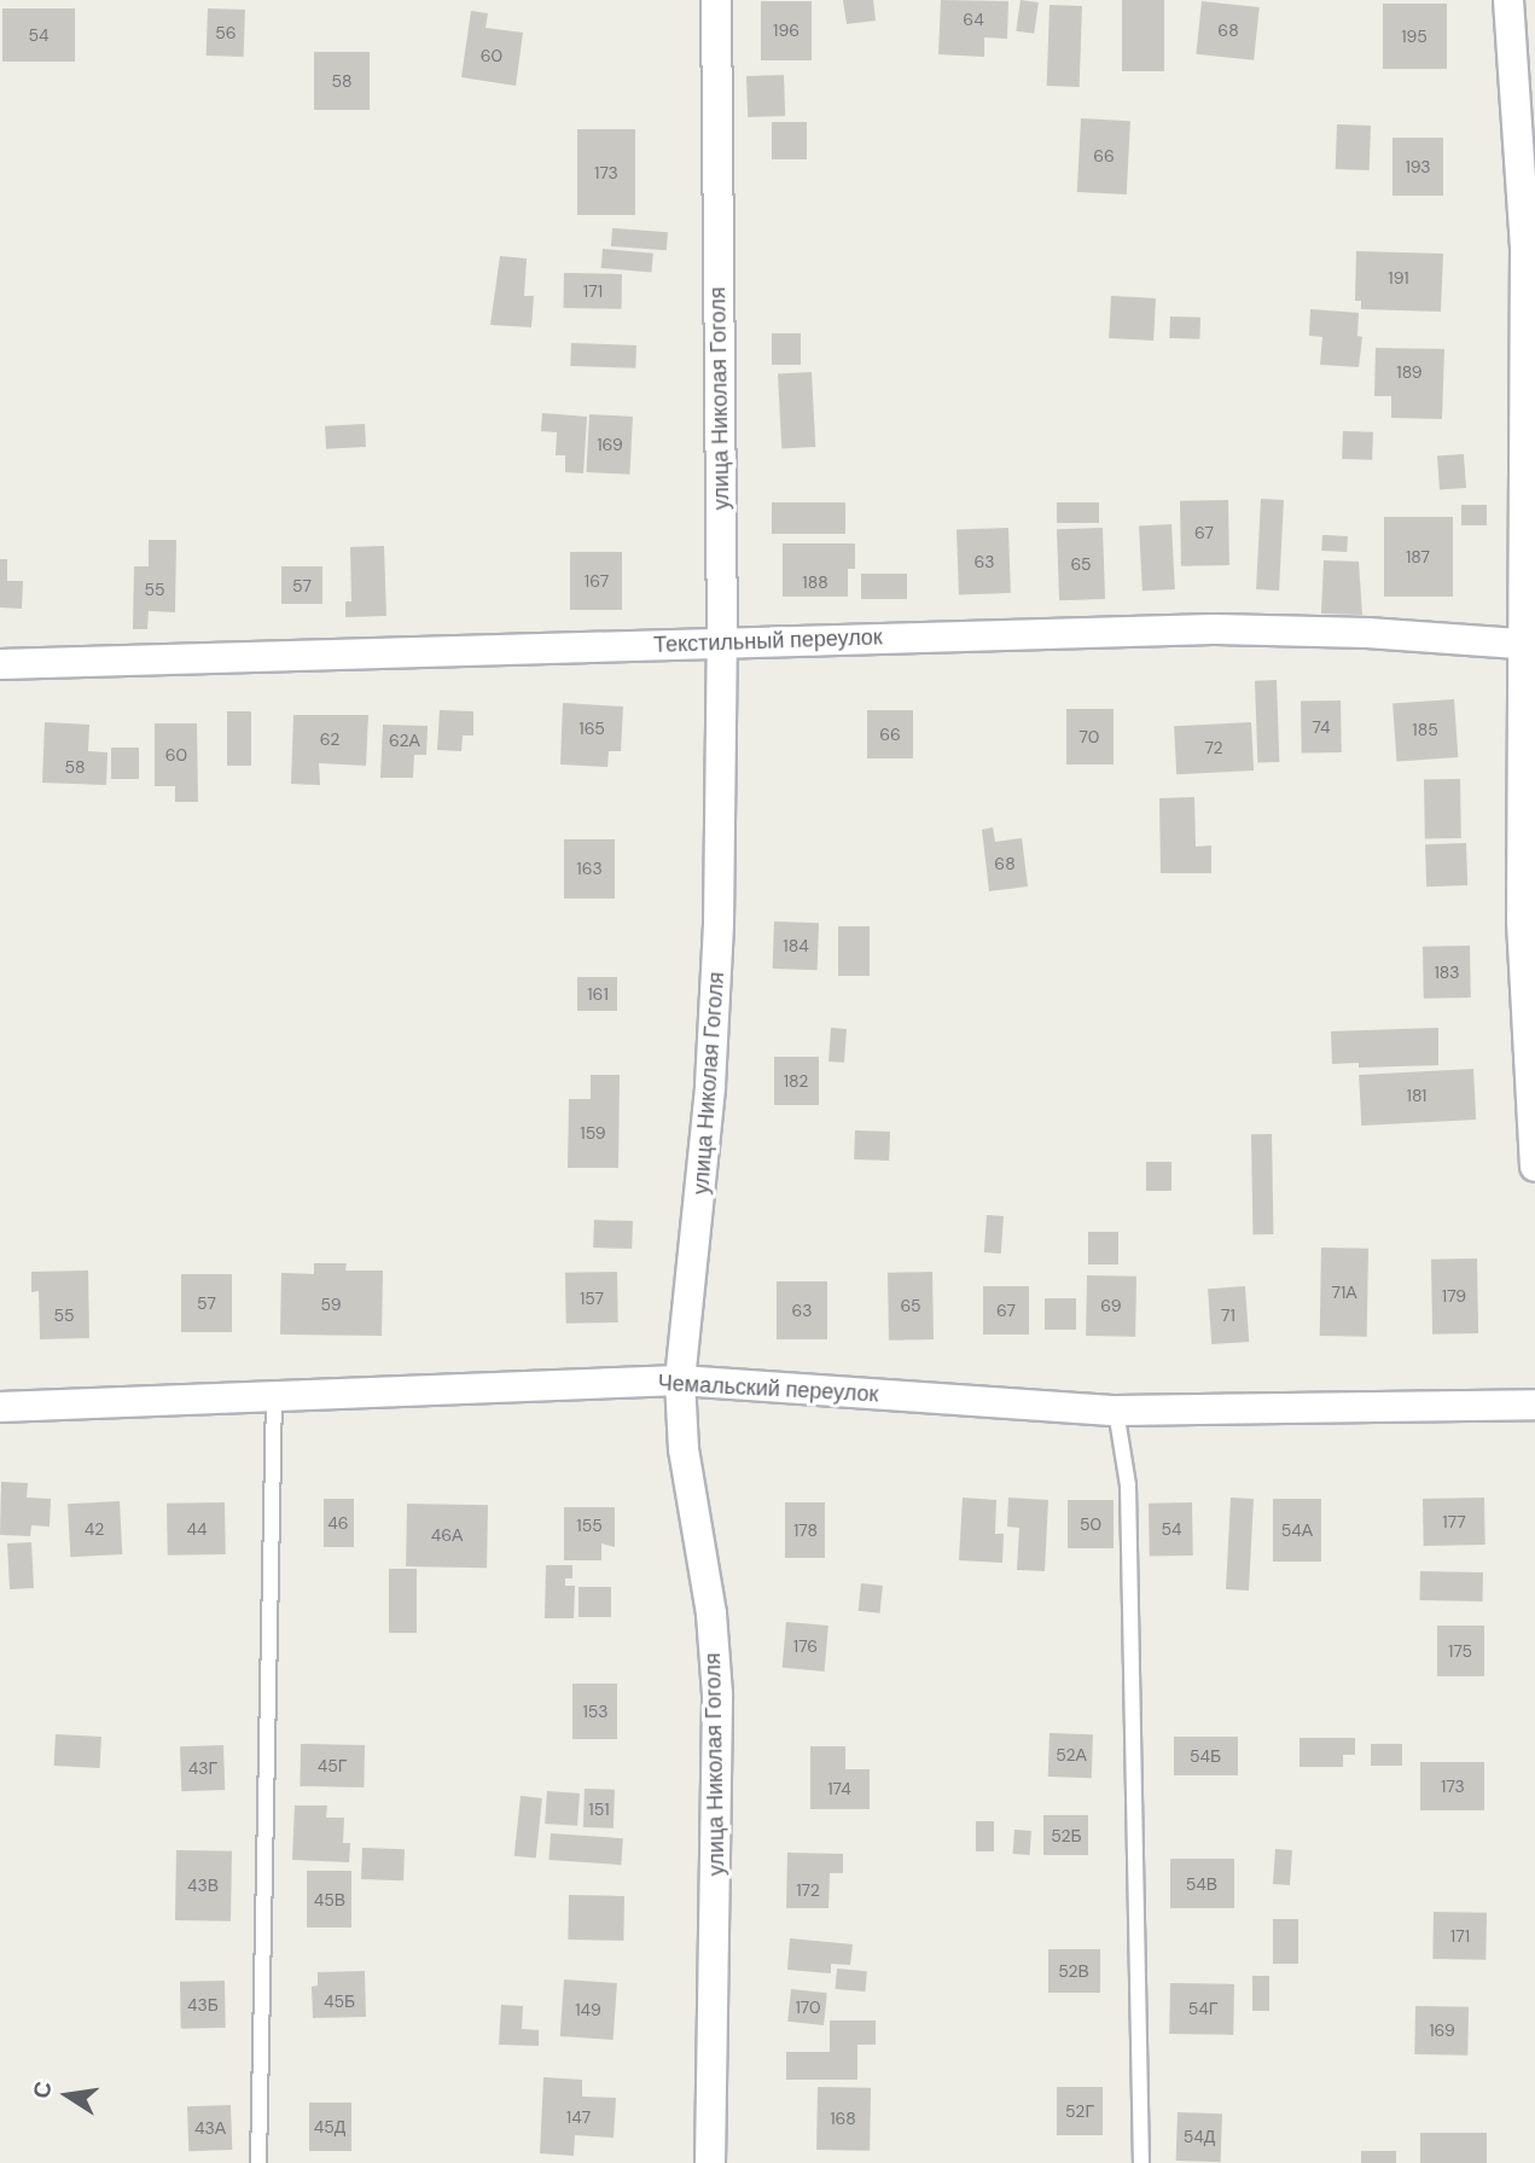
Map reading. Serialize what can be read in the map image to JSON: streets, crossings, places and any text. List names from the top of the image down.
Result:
{
  "streets": {
    "street": ["улица Николая Гоголя", "Текстильный переулок", "Чемальский переулок"]
  },
  "crossings": [
    ["улица Николая Гоголя", "Текстильный переулок"],
    ["улица Николая Гоголя", "Чемальский переулок"]
  ],
  "house_numbers": [
    "64",
    "196",
    "68",
    "56",
    "54",
    "195",
    "60",
    "58",
    "66",
    "193",
    "173",
    "191",
    "171",
    "189",
    "169",
    "67",
    "187",
    "63",
    "65",
    "167",
    "188",
    "57",
    "55",
    "74",
    "165",
    "185",
    "66",
    "70",
    "62",
    "62А",
    "72",
    "60",
    "58",
    "68",
    "163",
    "184",
    "183",
    "161",
    "182",
    "181",
    "159",
    "71А",
    "179",
    "157",
    "57",
    "59",
    "65",
    "69",
    "63",
    "67",
    "55",
    "71",
    "177",
    "46",
    "50",
    "155",
    "42",
    "44",
    "54",
    "178",
    "54А",
    "46А",
    "176",
    "175",
    "153",
    "52А",
    "54Б",
    "45Г",
    "43Г",
    "173",
    "174",
    "151",
    "52Б",
    "54В",
    "43В",
    "172",
    "45В",
    "171",
    "52В",
    "45Б",
    "43Б",
    "170",
    "54Г",
    "149",
    "169",
    "52Г",
    "147",
    "168",
    "45Д",
    "43А",
    "54Д"
  ],
  "north": "left"
}
